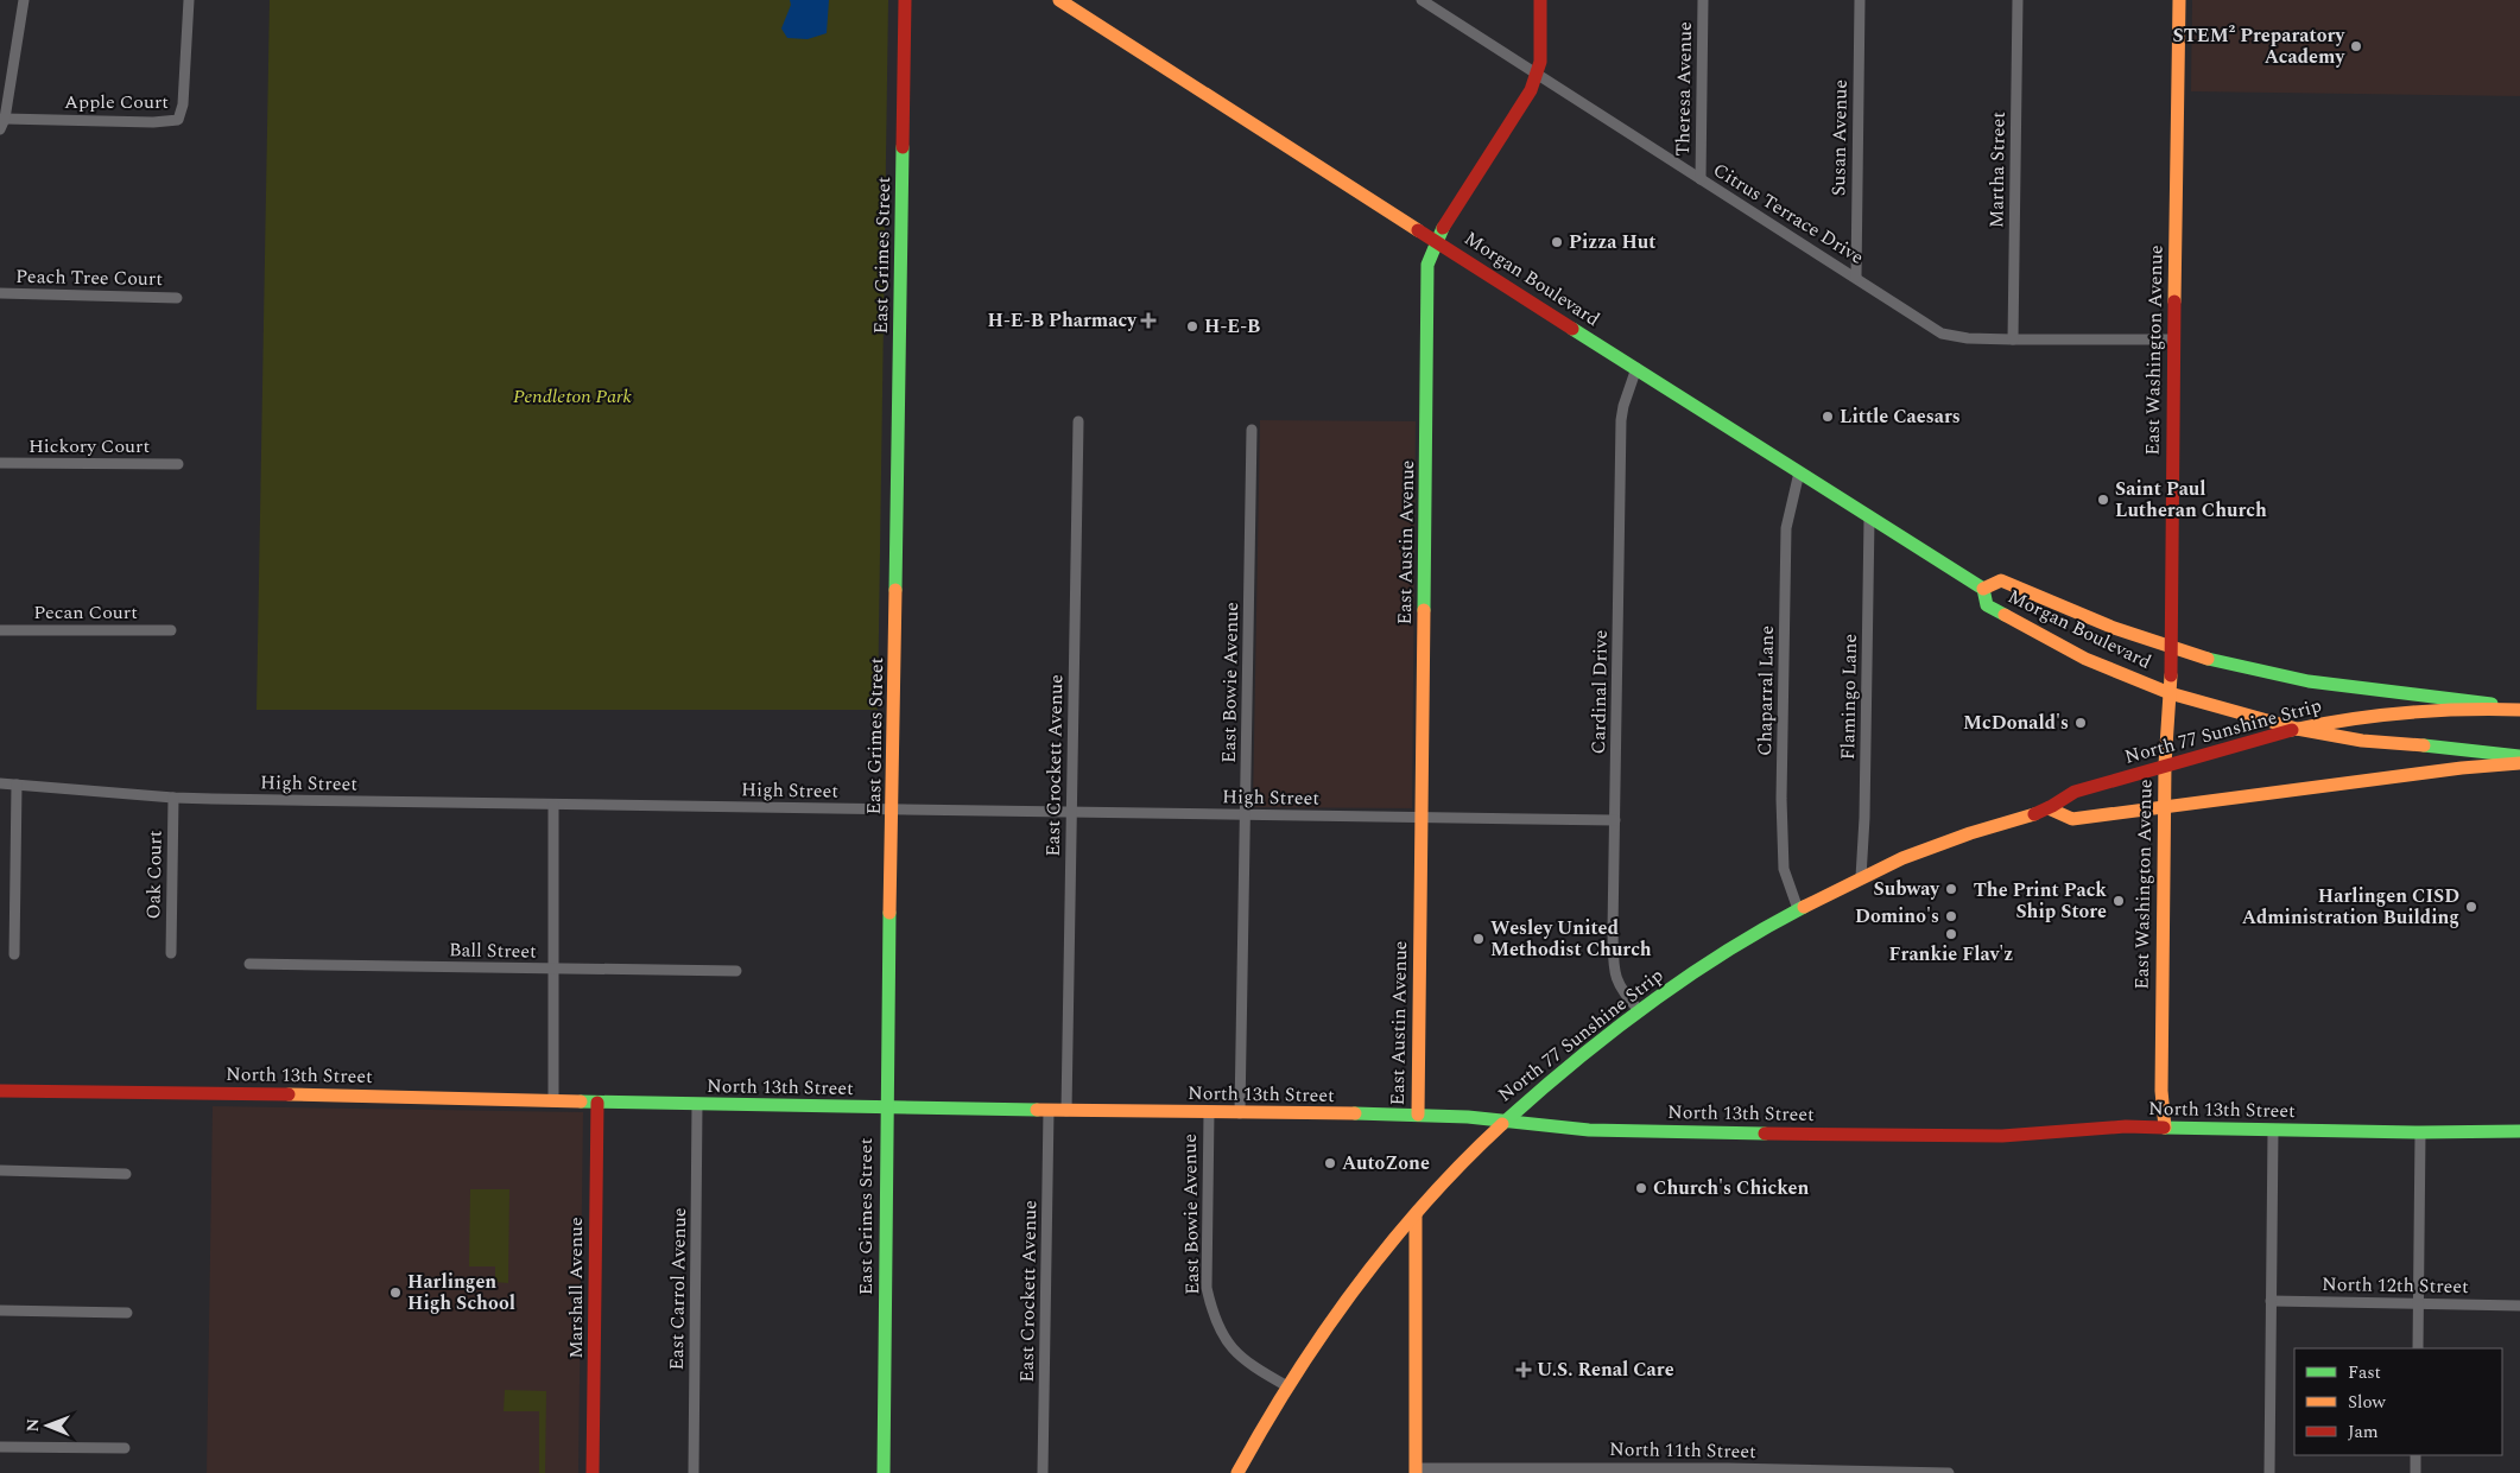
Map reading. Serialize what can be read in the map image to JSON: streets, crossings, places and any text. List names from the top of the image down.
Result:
{
  "streets": {
    "street": [
      "Theresa Avenue",
      "Apple Court",
      "Susan Avenue",
      "Martha Street",
      "Citrus Terrace Drive",
      "East Grimes Street",
      "Peach Tree Court",
      "Morgan Boulevard",
      "East Washington Avenue",
      "Hickory Court",
      "East Austin Avenue",
      "Pecan Court",
      "East Bowie Avenue",
      "Chaparral Lane",
      "Cardinal Drive",
      "Flamingo Lane",
      "North 77 Sunshine Strip",
      "East Crockett Avenue",
      "High Street",
      "Oak Court",
      "Ball Street",
      "North 13th Street",
      "North 12th Street",
      "Marshall Avenue",
      "East Carrol Avenue",
      "North 11th Street"
    ]
  },
  "crossings": [
    ["Theresa Avenue", "Citrus Terrace Drive"],
    ["Susan Avenue", "Citrus Terrace Drive"],
    ["Martha Street", "Citrus Terrace Drive"],
    ["Citrus Terrace Drive", "East Washington Avenue"],
    ["Citrus Terrace Drive", "East Austin Avenue"],
    ["East Grimes Street", "High Street"],
    ["East Grimes Street", "North 13th Street"],
    ["Morgan Boulevard", "East Washington Avenue"],
    ["Morgan Boulevard", "East Austin Avenue"],
    ["Morgan Boulevard", "Chaparral Lane"],
    ["Morgan Boulevard", "Cardinal Drive"],
    ["Morgan Boulevard", "Flamingo Lane"],
    ["Morgan Boulevard", "North 77 Sunshine Strip"],
    ["East Washington Avenue", "North 77 Sunshine Strip"],
    ["East Washington Avenue", "North 13th Street"],
    ["East Austin Avenue", "High Street"],
    ["East Austin Avenue", "North 13th Street"],
    ["East Bowie Avenue", "North 77 Sunshine Strip"],
    ["East Bowie Avenue", "High Street"],
    ["East Bowie Avenue", "North 13th Street"],
    ["Chaparral Lane", "North 77 Sunshine Strip"],
    ["Cardinal Drive", "North 77 Sunshine Strip"],
    ["Cardinal Drive", "High Street"],
    ["Flamingo Lane", "North 77 Sunshine Strip"],
    ["North 77 Sunshine Strip", "North 13th Street"],
    ["East Crockett Avenue", "High Street"],
    ["East Crockett Avenue", "North 13th Street"],
    ["High Street", "Oak Court"],
    ["North 13th Street", "Marshall Avenue"],
    ["North 13th Street", "East Carrol Avenue"]
  ],
  "parks": ["Pendleton Park"],
  "places": {
    "other": [
      "STEM² Preparatory Academy",
      "Pizza Hut",
      "H-E-B",
      "Little Caesars",
      "Saint Paul Lutheran Church",
      "McDonald's",
      "Subway",
      "The Print Pack Ship Store",
      "Harlingen CISD Administration Building",
      "Domino's",
      "Frankie Flav'z",
      "Wesley United Methodist Church",
      "AutoZone",
      "Church's Chicken",
      "Harlingen High School"
    ],
    "health": ["H-E-B Pharmacy", "U.S. Renal Care"]
  },
  "legend": ["Fast", "Slow", "Jam"],
  "north": "left"
}
